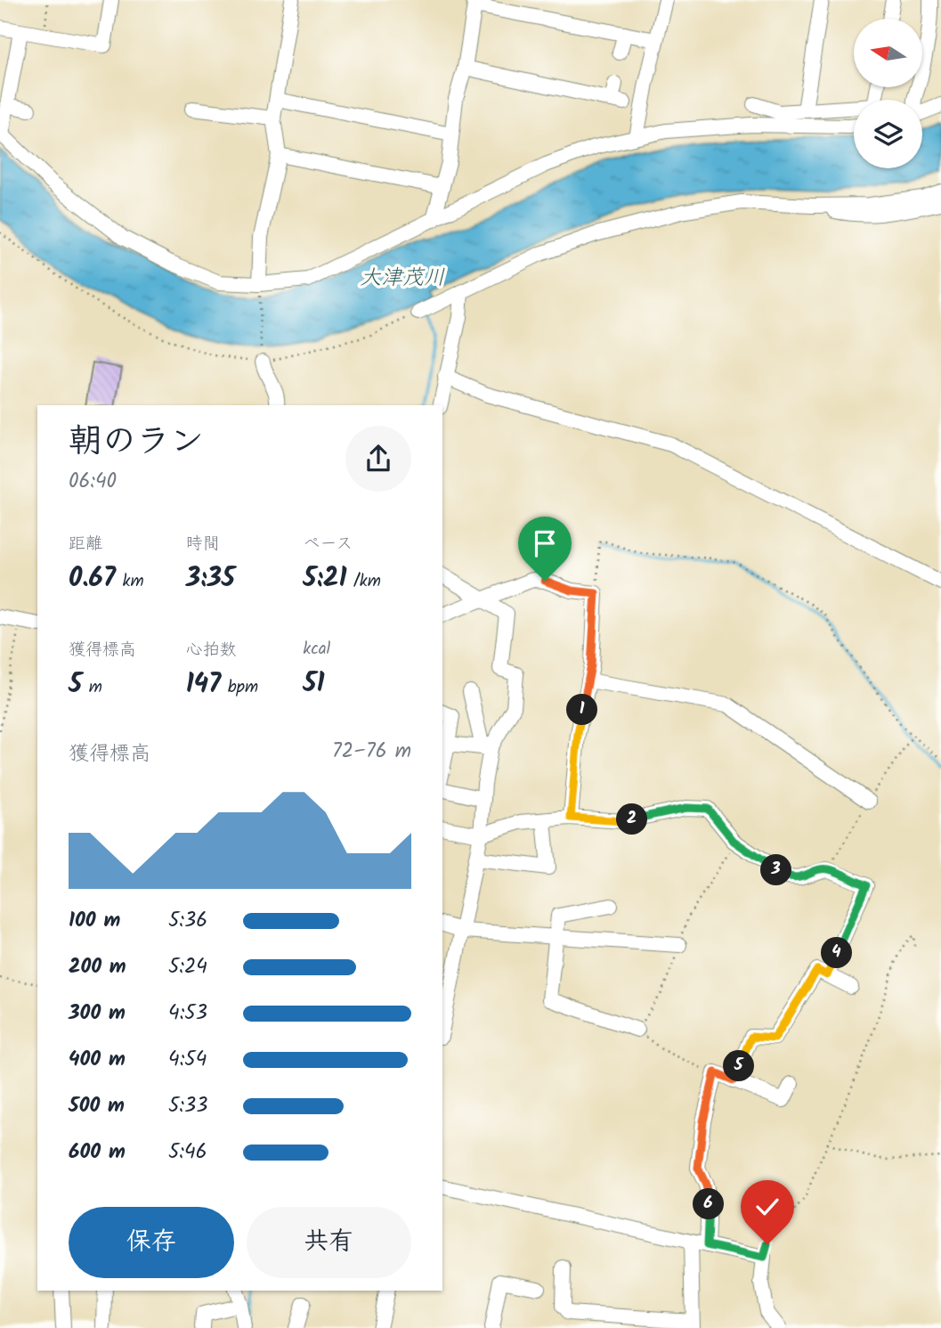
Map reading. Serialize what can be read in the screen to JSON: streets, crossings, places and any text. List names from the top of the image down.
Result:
{
  "water": ["大津茂川"],
  "north": "left",
  "page": {
    "heading": ["朝のラン", "06:40"],
    "stats": [
      ["距離", "0.67 km"],
      ["時間", "3:35"],
      ["ペース", "5:21 /km"],
      ["獲得標高", "5 m"],
      ["心拍数", "147 bpm"],
      ["kcal", "51"]
    ],
    "pins": [
      "1",
      "2",
      "3",
      "4",
      "5",
      "6"
    ],
    "chart": ["獲得標高", "72–76 m"],
    "list": [
      {
        "name": "100 m",
        "note": "5:36"
      },
      {
        "name": "200 m",
        "note": "5:24"
      },
      {
        "name": "300 m",
        "note": "4:53"
      },
      {
        "name": "400 m",
        "note": "4:54"
      },
      {
        "name": "500 m",
        "note": "5:33"
      },
      {
        "name": "600 m",
        "note": "5:46"
      }
    ],
    "buttons": ["保存", "共有"]
  }
}
